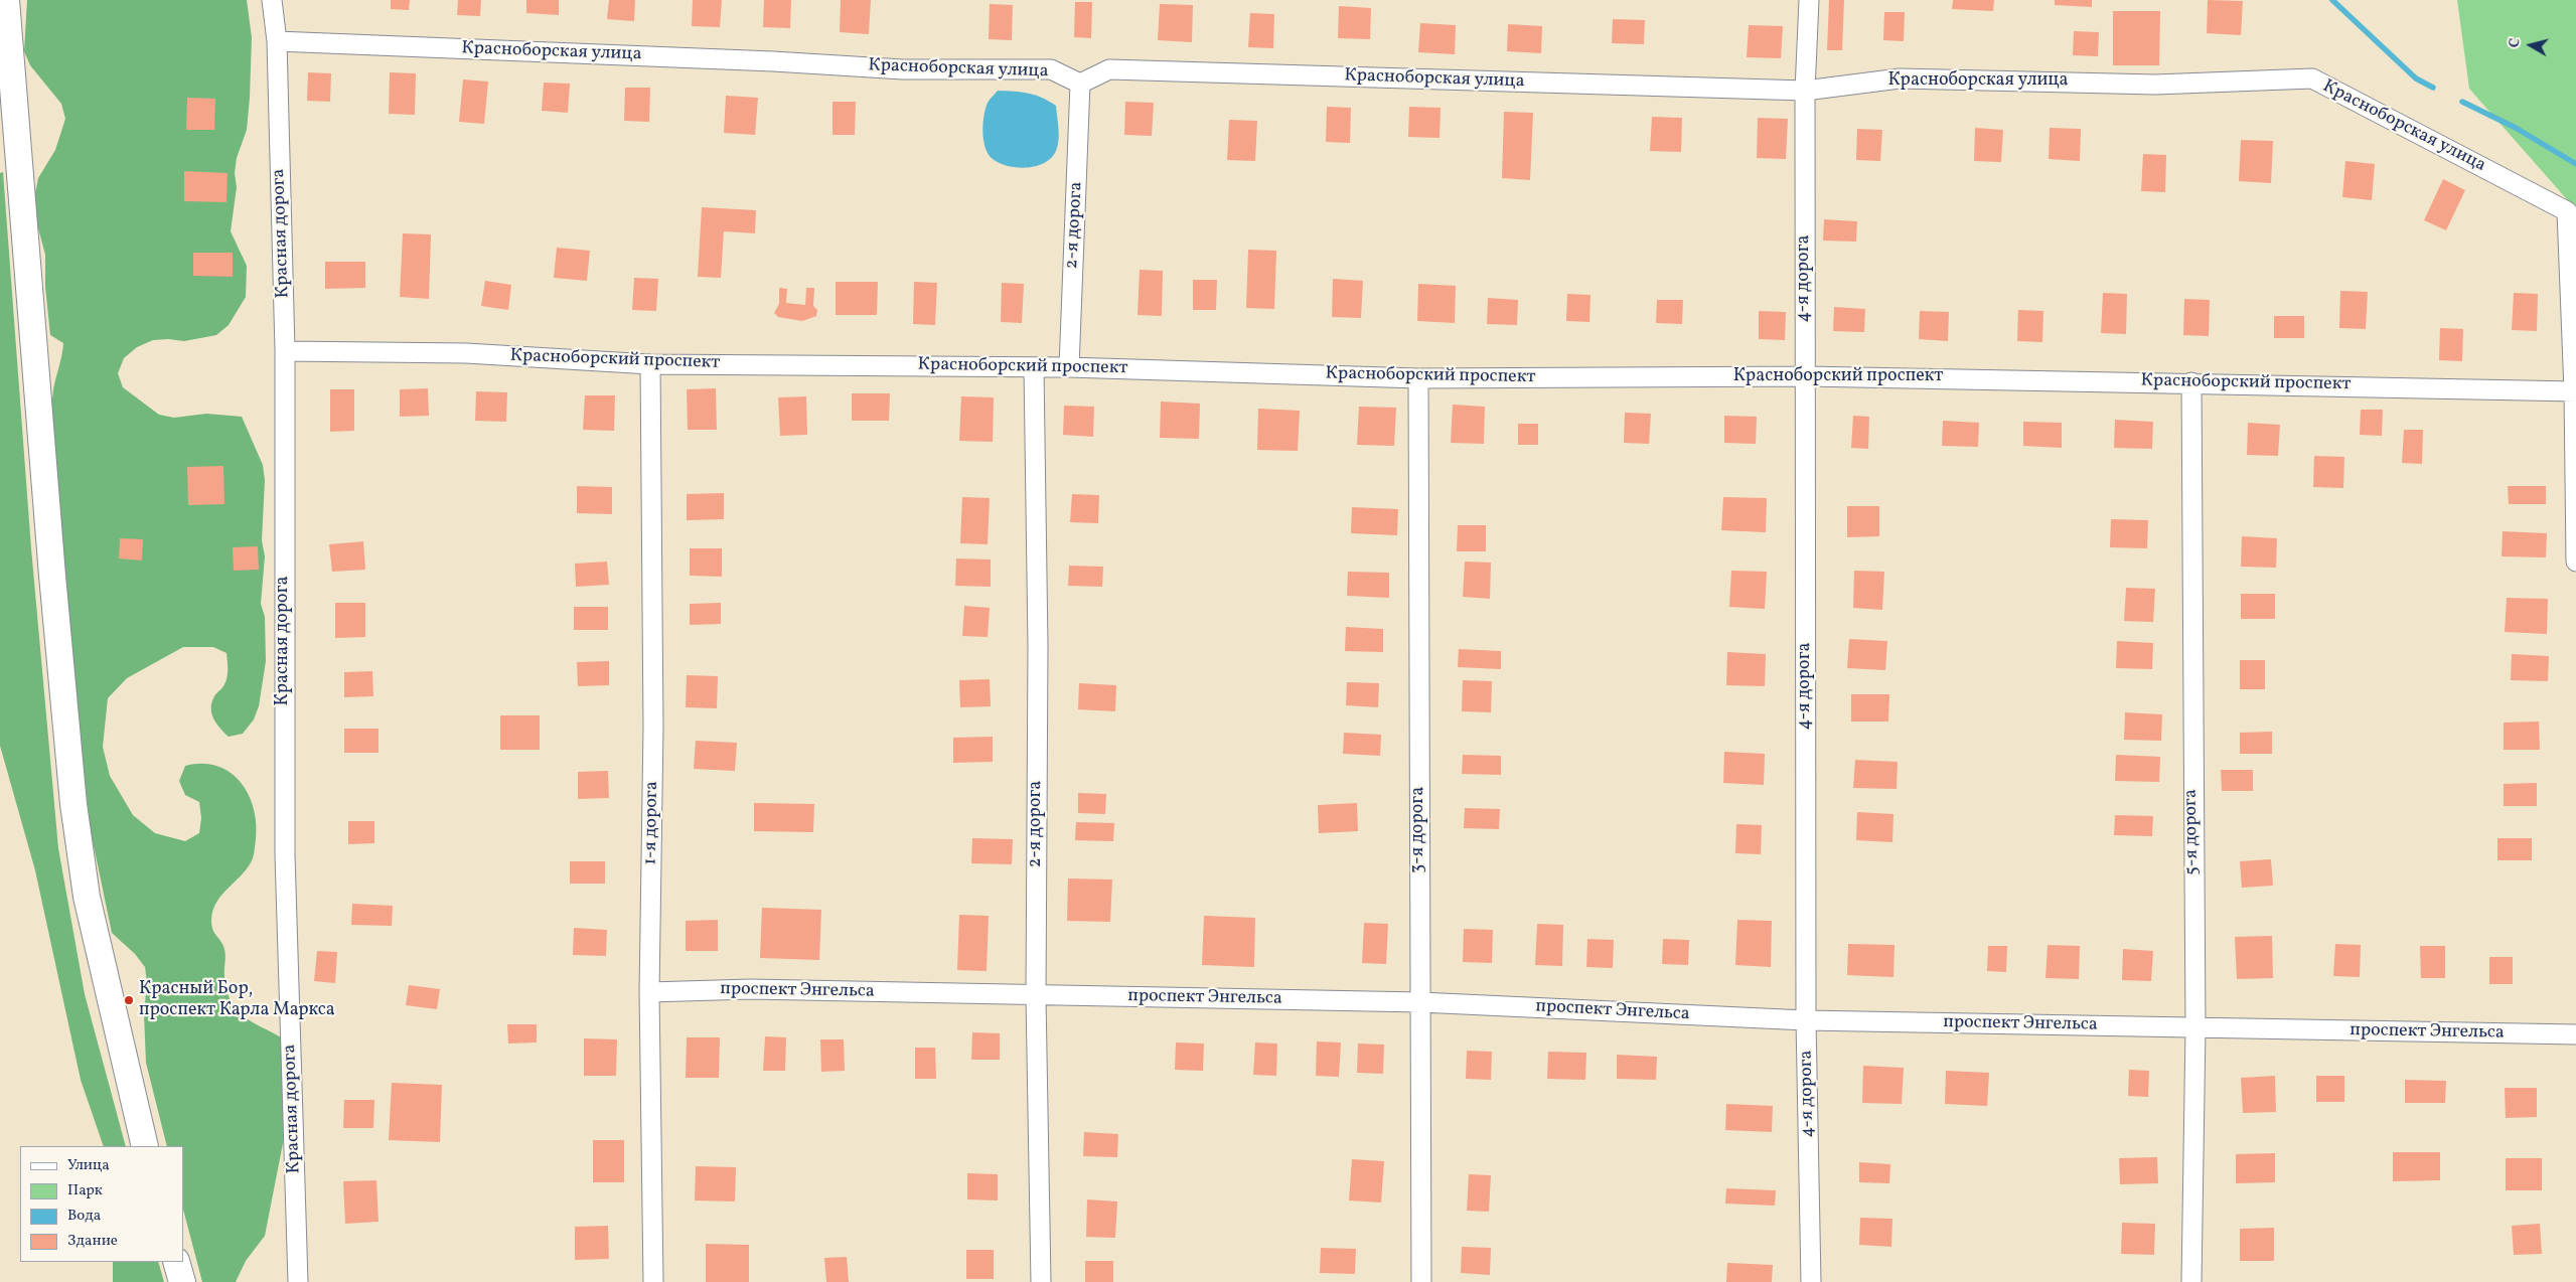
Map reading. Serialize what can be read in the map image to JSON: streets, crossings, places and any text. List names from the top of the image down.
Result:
{
  "streets": {
    "street": [
      "Красноборская улица",
      "2-я дорога",
      "Красная дорога",
      "4-я дорога",
      "Красноборский проспект",
      "1-я дорога",
      "3-я дорога",
      "5-я дорога",
      "проспект Энгельса"
    ]
  },
  "crossings": [
    ["Красноборская улица", "2-я дорога"],
    ["Красноборская улица", "Красная дорога"],
    ["Красноборская улица", "4-я дорога"],
    ["Красноборская улица", "Красноборский проспект"],
    ["2-я дорога", "Красноборский проспект"],
    ["2-я дорога", "проспект Энгельса"],
    ["Красная дорога", "Красноборский проспект"],
    ["4-я дорога", "Красноборский проспект"],
    ["4-я дорога", "проспект Энгельса"],
    ["Красноборский проспект", "1-я дорога"],
    ["Красноборский проспект", "3-я дорога"],
    ["Красноборский проспект", "5-я дорога"],
    ["1-я дорога", "проспект Энгельса"],
    ["3-я дорога", "проспект Энгельса"],
    ["5-я дорога", "проспект Энгельса"]
  ],
  "places": ["Красный Бор, проспект Карла Маркса"],
  "legend": [
    "Улица",
    "Парк",
    "Вода",
    "Здание"
  ],
  "north": "left"
}
